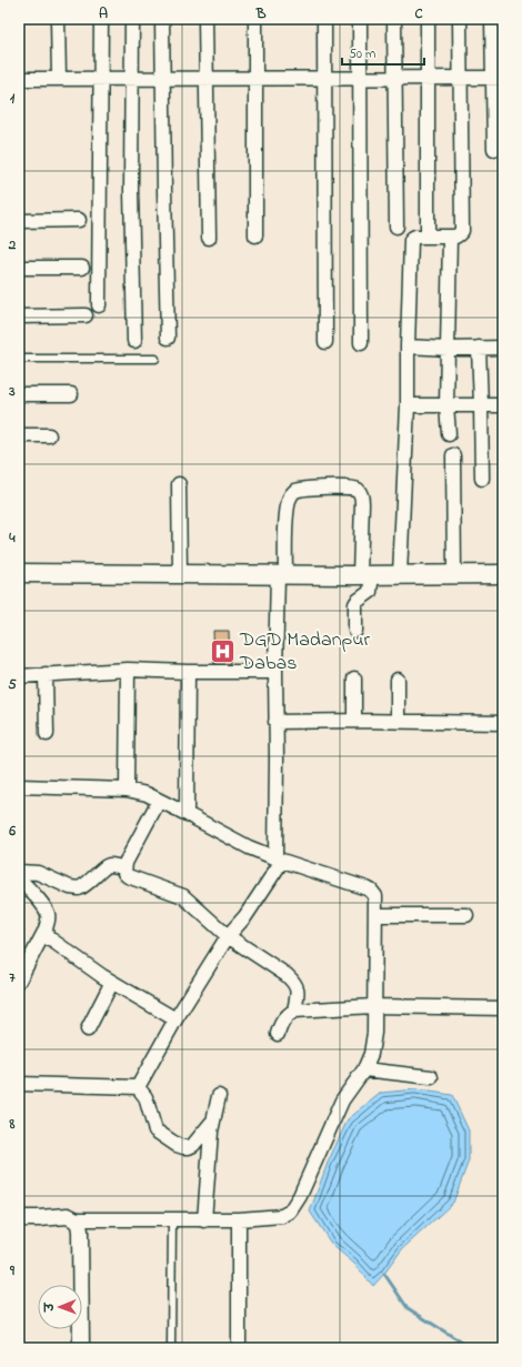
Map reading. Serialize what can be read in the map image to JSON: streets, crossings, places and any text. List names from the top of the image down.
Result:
{
  "places": {
    "hospital": ["DGD Madanpur Dabas"]
  },
  "scale_bar": "50 m",
  "north": "left",
  "grid": {
    "columns": ["A", "B", "C"],
    "rows": [
      "1",
      "2",
      "3",
      "4",
      "5",
      "6",
      "7",
      "8",
      "9"
    ]
  }
}
